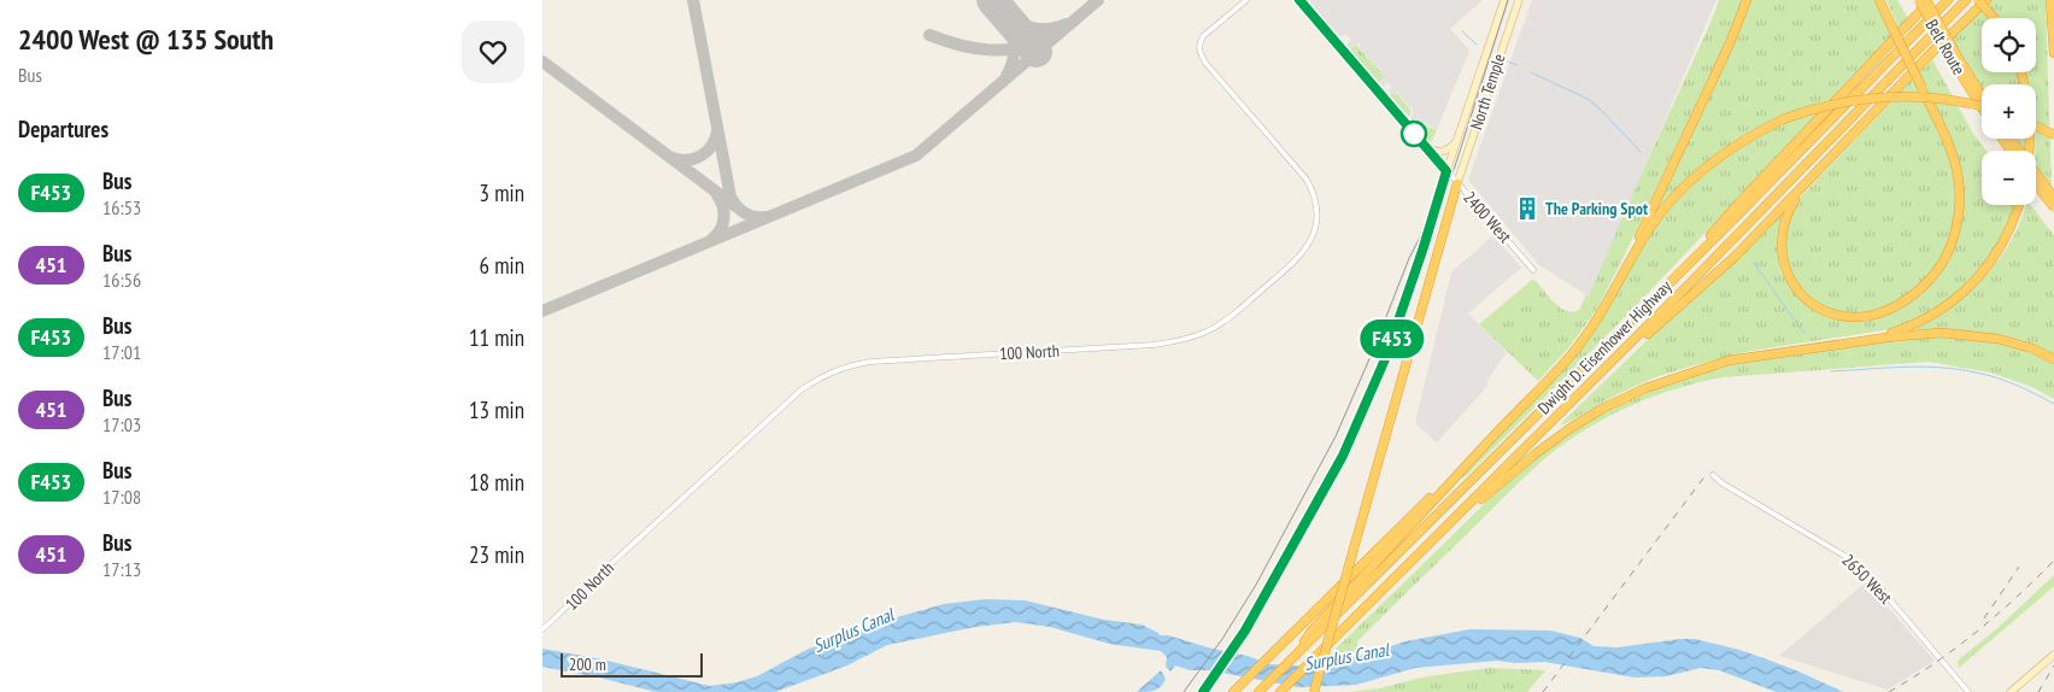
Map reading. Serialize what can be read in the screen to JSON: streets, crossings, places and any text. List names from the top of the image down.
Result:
{
  "streets": {
    "highway": ["Belt Route", "Dwight D. Eisenhower Highway"],
    "main road": ["North Temple"],
    "street": ["2400 West", "100 North", "2650 West"]
  },
  "crossings": [
    ["North Temple", "2400 West"]
  ],
  "water": ["Surplus Canal"],
  "places": {
    "building": ["The Parking Spot"]
  },
  "lines": ["bus line F453"],
  "scale_bar": "200 m",
  "page": {
    "heading": [
      ["2400 West @ 135 South", "Bus"],
      "Departures"
    ],
    "on_map": "F453",
    "map_buttons": ["+", "−"],
    "list": [
      {
        "mark": "F453",
        "name": "Bus",
        "note": "16:53",
        "value": "3 min"
      },
      {
        "mark": "451",
        "name": "Bus",
        "note": "16:56",
        "value": "6 min"
      },
      {
        "mark": "F453",
        "name": "Bus",
        "note": "17:01",
        "value": "11 min"
      },
      {
        "mark": "451",
        "name": "Bus",
        "note": "17:03",
        "value": "13 min"
      },
      {
        "mark": "F453",
        "name": "Bus",
        "note": "17:08",
        "value": "18 min"
      },
      {
        "mark": "451",
        "name": "Bus",
        "note": "17:13",
        "value": "23 min"
      }
    ],
    "scale": "200 m"
  }
}
